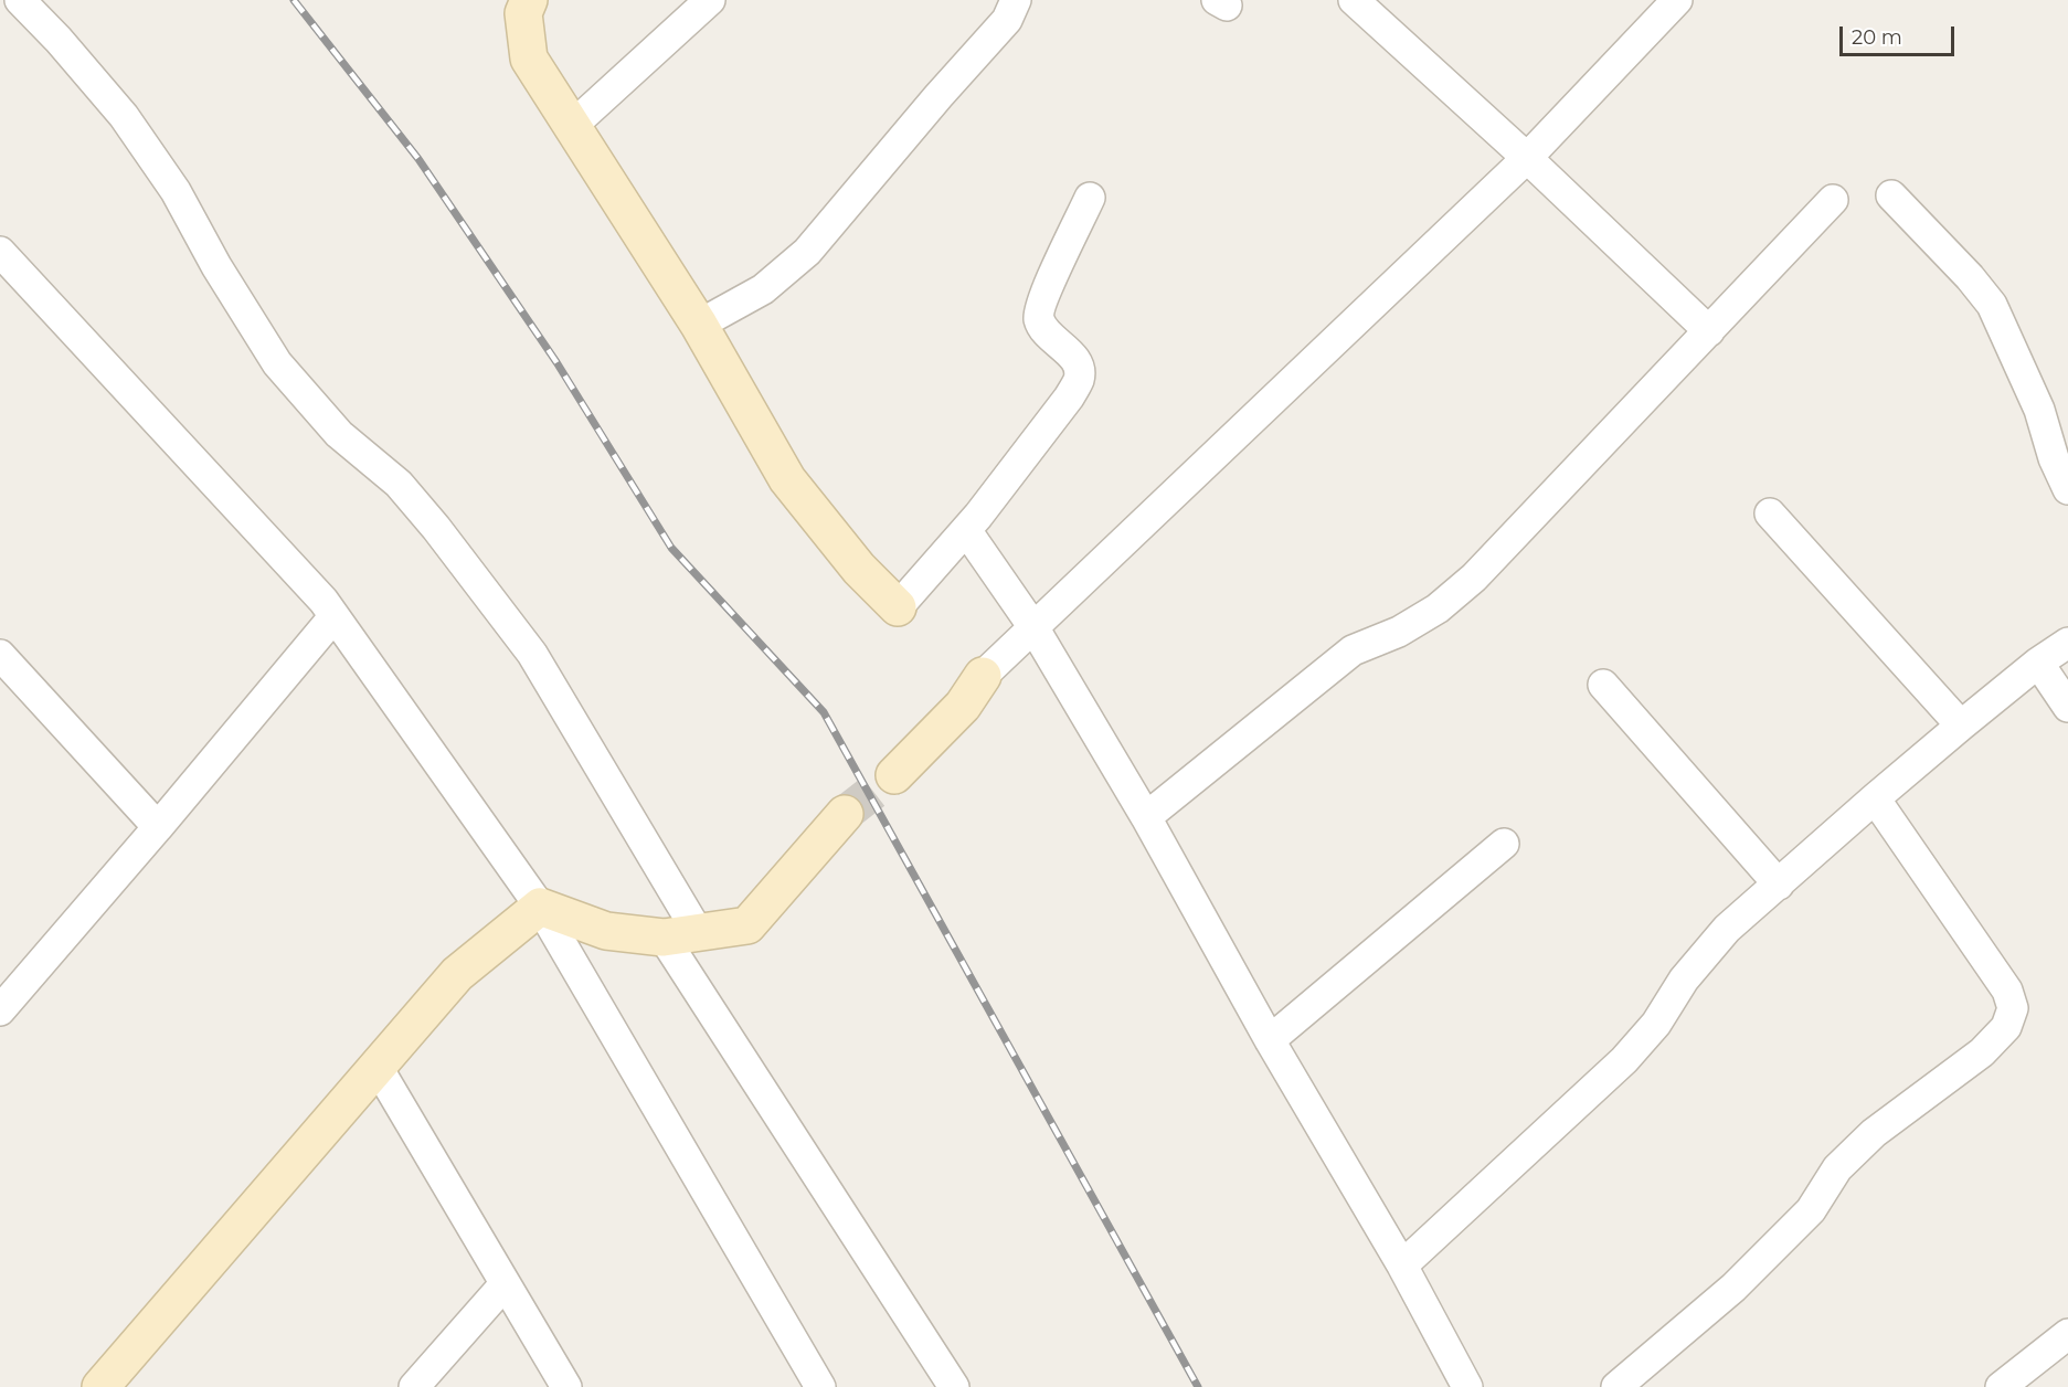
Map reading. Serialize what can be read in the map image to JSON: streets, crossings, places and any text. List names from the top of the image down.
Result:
{
  "scale_bar": "20 m"
}
